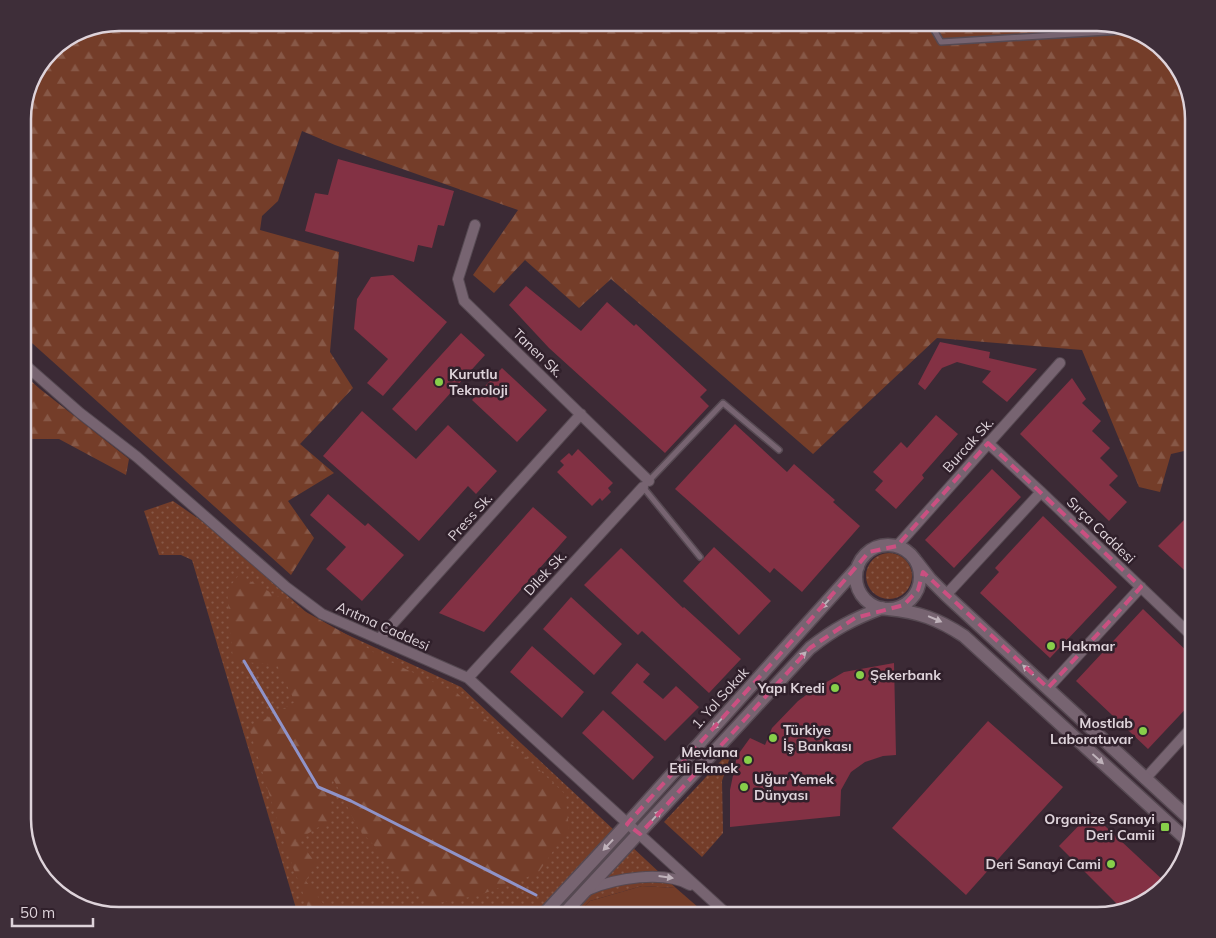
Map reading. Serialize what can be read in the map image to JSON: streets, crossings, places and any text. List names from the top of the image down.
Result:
{
  "streets": {
    "main road": ["1. Yol Sokak"],
    "street": [
      "Tanen Sk.",
      "Burcak Sk.",
      "Press Sk.",
      "Sırça Caddesi",
      "Dilek Sk.",
      "Arıtma Caddesi"
    ]
  },
  "crossings": [
    ["Tanen Sk.", "Press Sk."],
    ["Tanen Sk.", "Dilek Sk."],
    ["Burcak Sk.", "Sırça Caddesi"],
    ["Burcak Sk.", "1. Yol Sokak"],
    ["Press Sk.", "Arıtma Caddesi"],
    ["Dilek Sk.", "Arıtma Caddesi"],
    ["Arıtma Caddesi", "1. Yol Sokak"]
  ],
  "places": {
    "other": [
      "Kurutlu Teknoloji",
      "Hakmar",
      "Şekerbank",
      "Yapı Kredi",
      "Mostlab Laboratuvar",
      "Türkiye İş Bankası",
      "Mevlana Etli Ekmek",
      "Uğur Yemek Dünyası",
      "Deri Sanayi Cami"
    ],
    "transit": ["Organize Sanayi Deri Camii"]
  },
  "scale_bar": "50 m"
}
